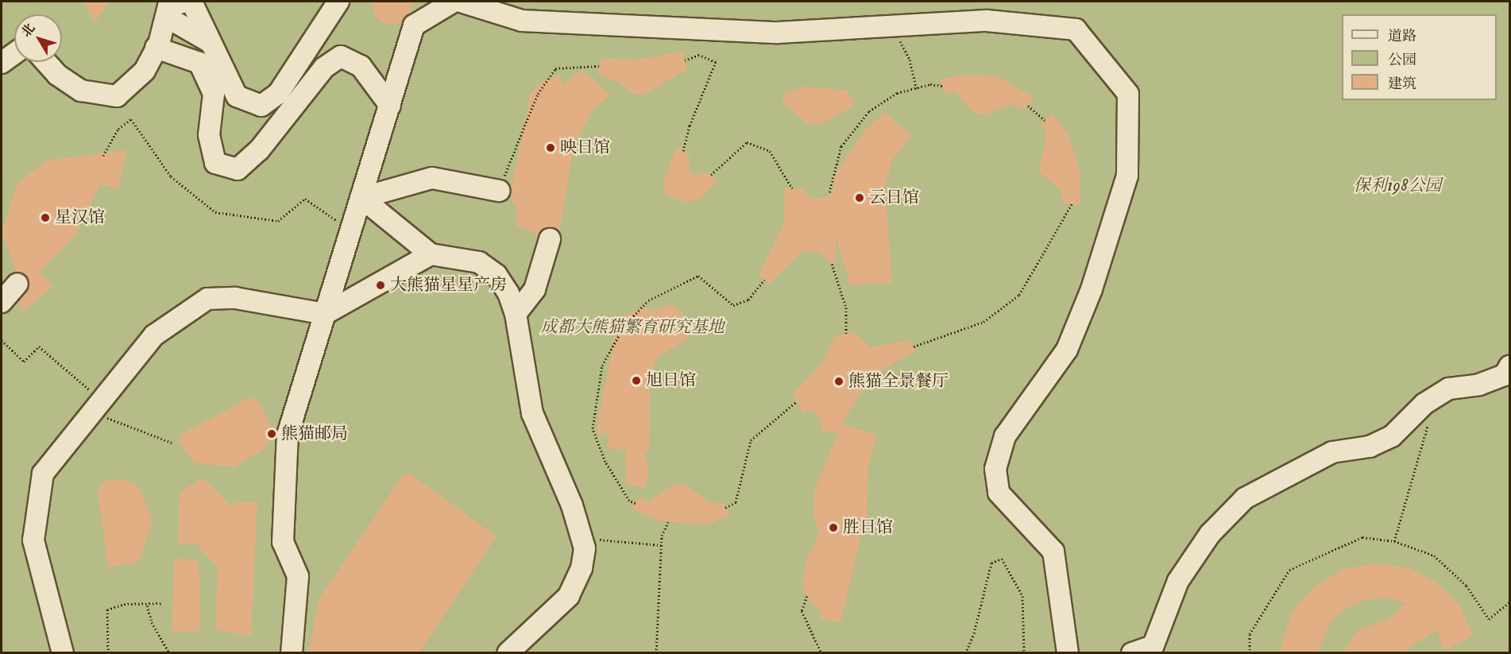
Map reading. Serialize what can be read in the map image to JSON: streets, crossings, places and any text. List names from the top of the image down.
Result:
{
  "parks": ["保利198公园", "成都大熊猫繁育研究基地"],
  "places": [
    "映日馆",
    "云日馆",
    "星汉馆",
    "大熊猫星星产房",
    "旭日馆",
    "熊猫全景餐厅",
    "熊猫邮局",
    "胜日馆"
  ],
  "legend": ["道路", "公园", "建筑"],
  "north": "top left"
}
